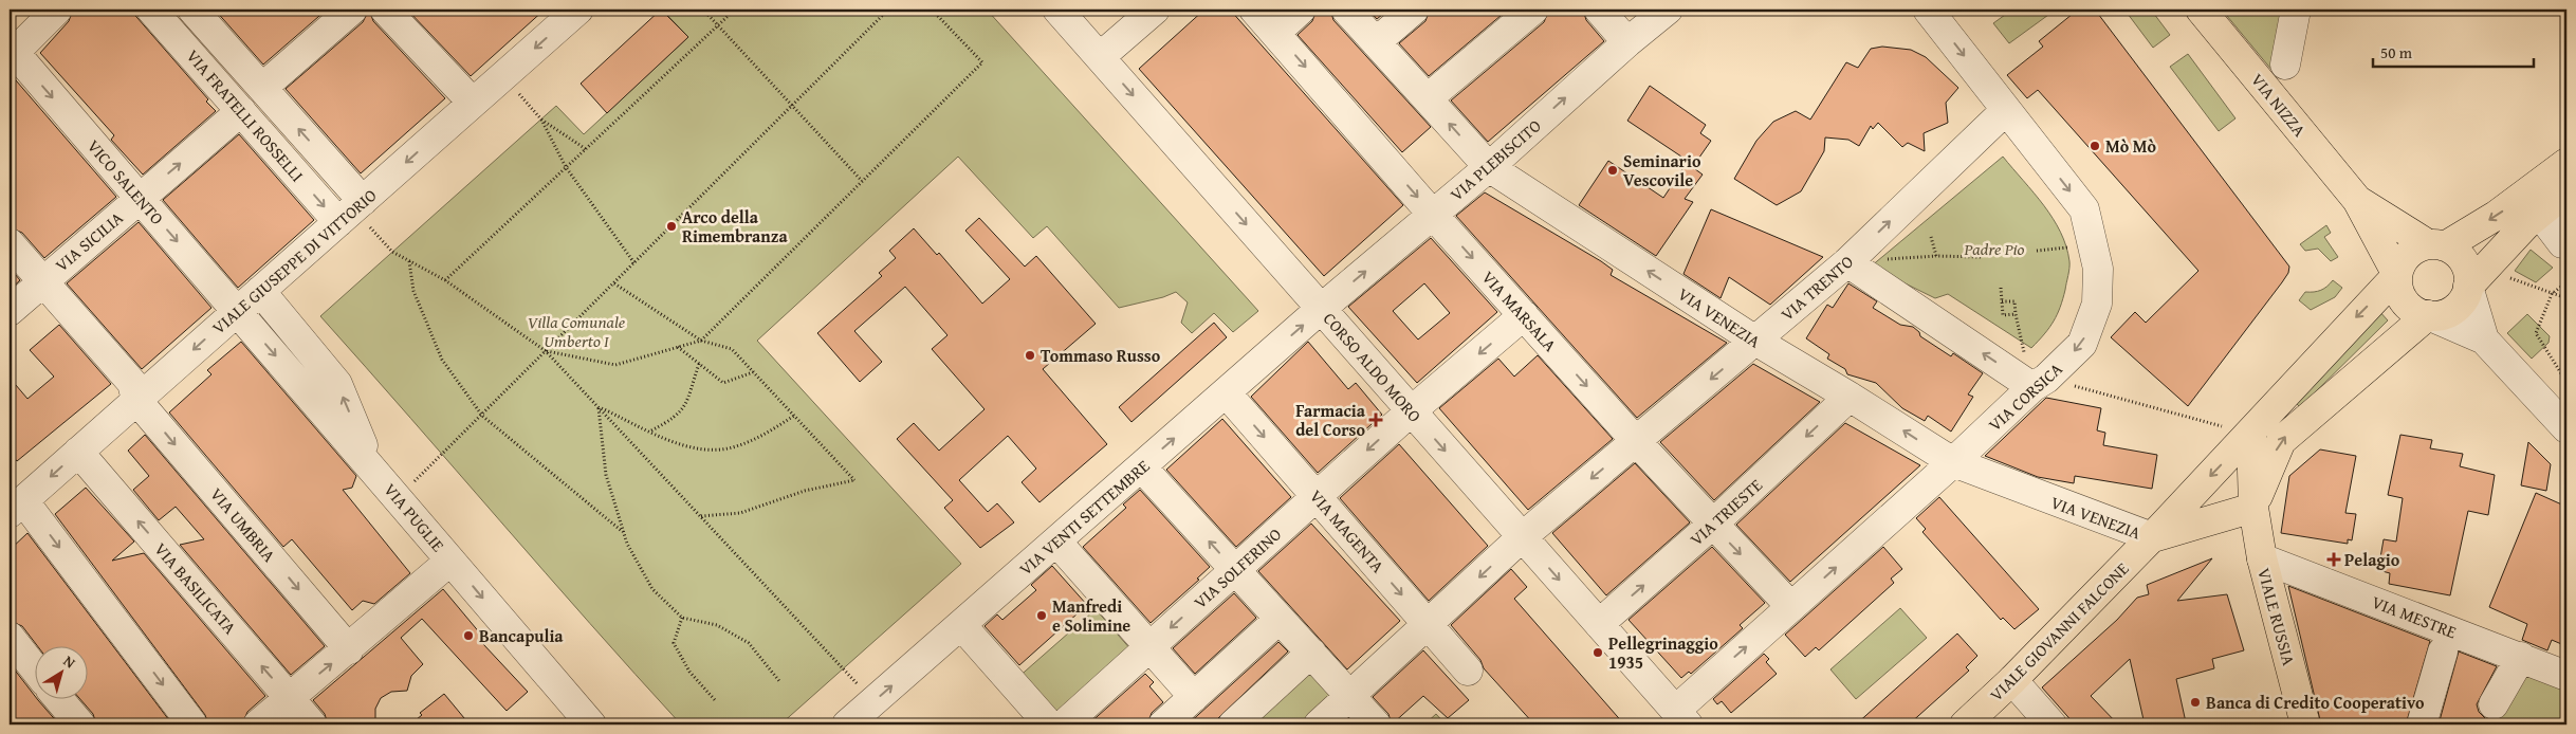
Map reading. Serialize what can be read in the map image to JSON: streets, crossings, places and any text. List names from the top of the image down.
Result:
{
  "streets": {
    "main road": ["VIA NIZZA", "VIALE RUSSIA", "VIALE GIOVANNI FALCONE"],
    "street": [
      "VIA FRATELLI ROSSELLI",
      "VIA PLEBISCITO",
      "VICO SALENTO",
      "VIA SICILIA",
      "VIALE GIUSEPPE DI VITTORIO",
      "VIA TRENTO",
      "VIA MARSALA",
      "VIA VENEZIA",
      "CORSO ALDO MORO",
      "VIA CORSICA",
      "VIA TRIESTE",
      "VIA PUGLIE",
      "VIA VENTI SETTEMBRE",
      "VIA UMBRIA",
      "VIA MAGENTA",
      "VIA SOLFERINO",
      "VIA BASILICATA",
      "VIA MESTRE"
    ]
  },
  "crossings": [
    ["VIA NIZZA", "VIALE GIOVANNI FALCONE"],
    ["VIA FRATELLI ROSSELLI", "VIA SICILIA"],
    ["VIA FRATELLI ROSSELLI", "VIALE GIUSEPPE DI VITTORIO"],
    ["VIA PLEBISCITO", "VIA MARSALA"],
    ["VIA PLEBISCITO", "VIA VENEZIA"],
    ["VIA PLEBISCITO", "CORSO ALDO MORO"],
    ["VIA PLEBISCITO", "VIA VENTI SETTEMBRE"],
    ["VICO SALENTO", "VIA SICILIA"],
    ["VICO SALENTO", "VIALE GIUSEPPE DI VITTORIO"],
    ["VICO SALENTO", "VIA PUGLIE"],
    ["VIA SICILIA", "VIA UMBRIA"],
    ["VIALE GIUSEPPE DI VITTORIO", "VIA PUGLIE"],
    ["VIALE GIUSEPPE DI VITTORIO", "VIA UMBRIA"],
    ["VIALE GIUSEPPE DI VITTORIO", "VIA BASILICATA"],
    ["VIA TRENTO", "VIA MARSALA"],
    ["VIA TRENTO", "VIA VENEZIA"],
    ["VIA TRENTO", "CORSO ALDO MORO"],
    ["VIA TRENTO", "VIA CORSICA"],
    ["VIA TRENTO", "VIA MAGENTA"],
    ["VIA MARSALA", "VIA CORSICA"],
    ["VIA MARSALA", "VIA TRIESTE"],
    ["VIA MARSALA", "VIA SOLFERINO"],
    ["VIA VENEZIA", "VIA CORSICA"],
    ["VIA VENEZIA", "VIA TRIESTE"],
    ["VIA VENEZIA", "VIALE GIOVANNI FALCONE"],
    ["CORSO ALDO MORO", "VIA CORSICA"],
    ["CORSO ALDO MORO", "VIA TRIESTE"],
    ["CORSO ALDO MORO", "VIA VENTI SETTEMBRE"],
    ["CORSO ALDO MORO", "VIA SOLFERINO"],
    ["VIA VENTI SETTEMBRE", "VIA MAGENTA"],
    ["VIA MAGENTA", "VIA SOLFERINO"],
    ["VIALE RUSSIA", "VIA MESTRE"],
    ["VIALE RUSSIA", "VIALE GIOVANNI FALCONE"]
  ],
  "one_way": [
    "VICO SALENTO",
    "VIALE GIUSEPPE DI VITTORIO",
    "VIA MARSALA",
    "VIA VENTI SETTEMBRE"
  ],
  "parks": ["Padre Pio", "Villa Comunale Umberto I"],
  "places": {
    "other": [
      "Mò Mò",
      "Seminario Vescovile",
      "Arco della Rimembranza",
      "Tommaso Russo",
      "Manfredi e Solimine",
      "Bancapulia",
      "Pellegrinaggio 1935",
      "Banca di Credito Cooperativo"
    ],
    "health": ["Farmacia del Corso", "Pelagio"]
  },
  "scale_bar": "50 m",
  "north": "top right"
}
